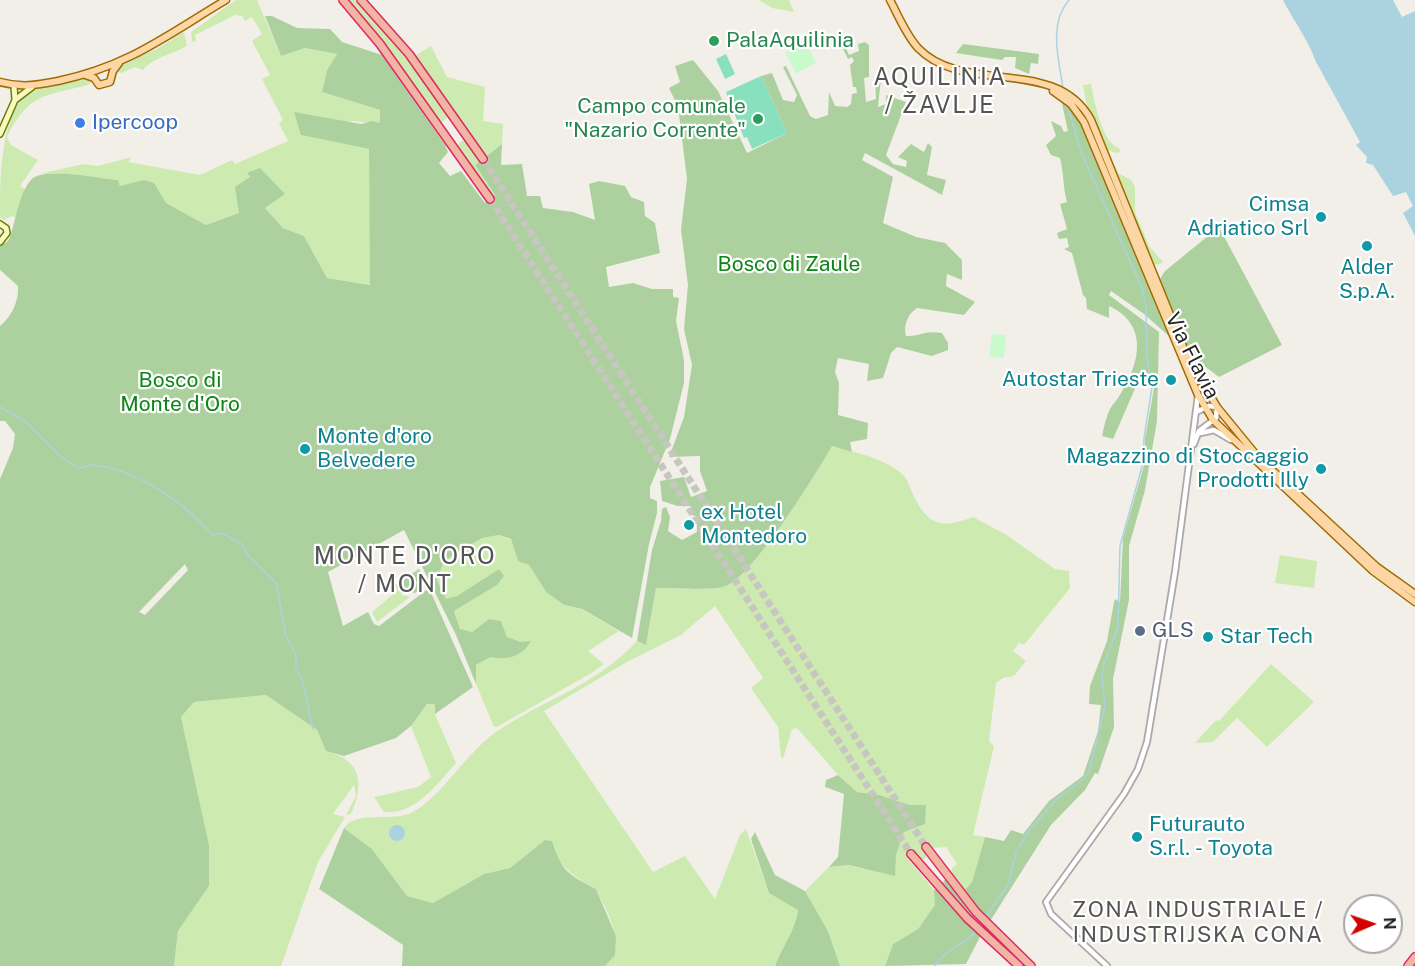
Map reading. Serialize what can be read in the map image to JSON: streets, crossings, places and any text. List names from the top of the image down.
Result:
{
  "streets": {
    "main road": ["Via Flavia"]
  },
  "districts": ["AQUILINIA / ŽAVLJE", "MONTE D'ORO / MONT", "ZONA INDUSTRIALE / INDUSTRIJSKA CONA"],
  "parks": ["Bosco di Zaule", "Bosco di Monte d'Oro"],
  "places": [
    "PalaAquilinia",
    "Campo comunale \"Nazario Corrente\"",
    "Ipercoop",
    "Cimsa Adriatico Srl",
    "Alder S.p.A.",
    "Autostar Trieste",
    "Monte d'oro Belvedere",
    "Magazzino di Stoccaggio Prodotti Illy",
    "ex Hotel Montedoro",
    "GLS",
    "Star Tech",
    "Futurauto S.r.l. - Toyota"
  ],
  "north": "right"
}
